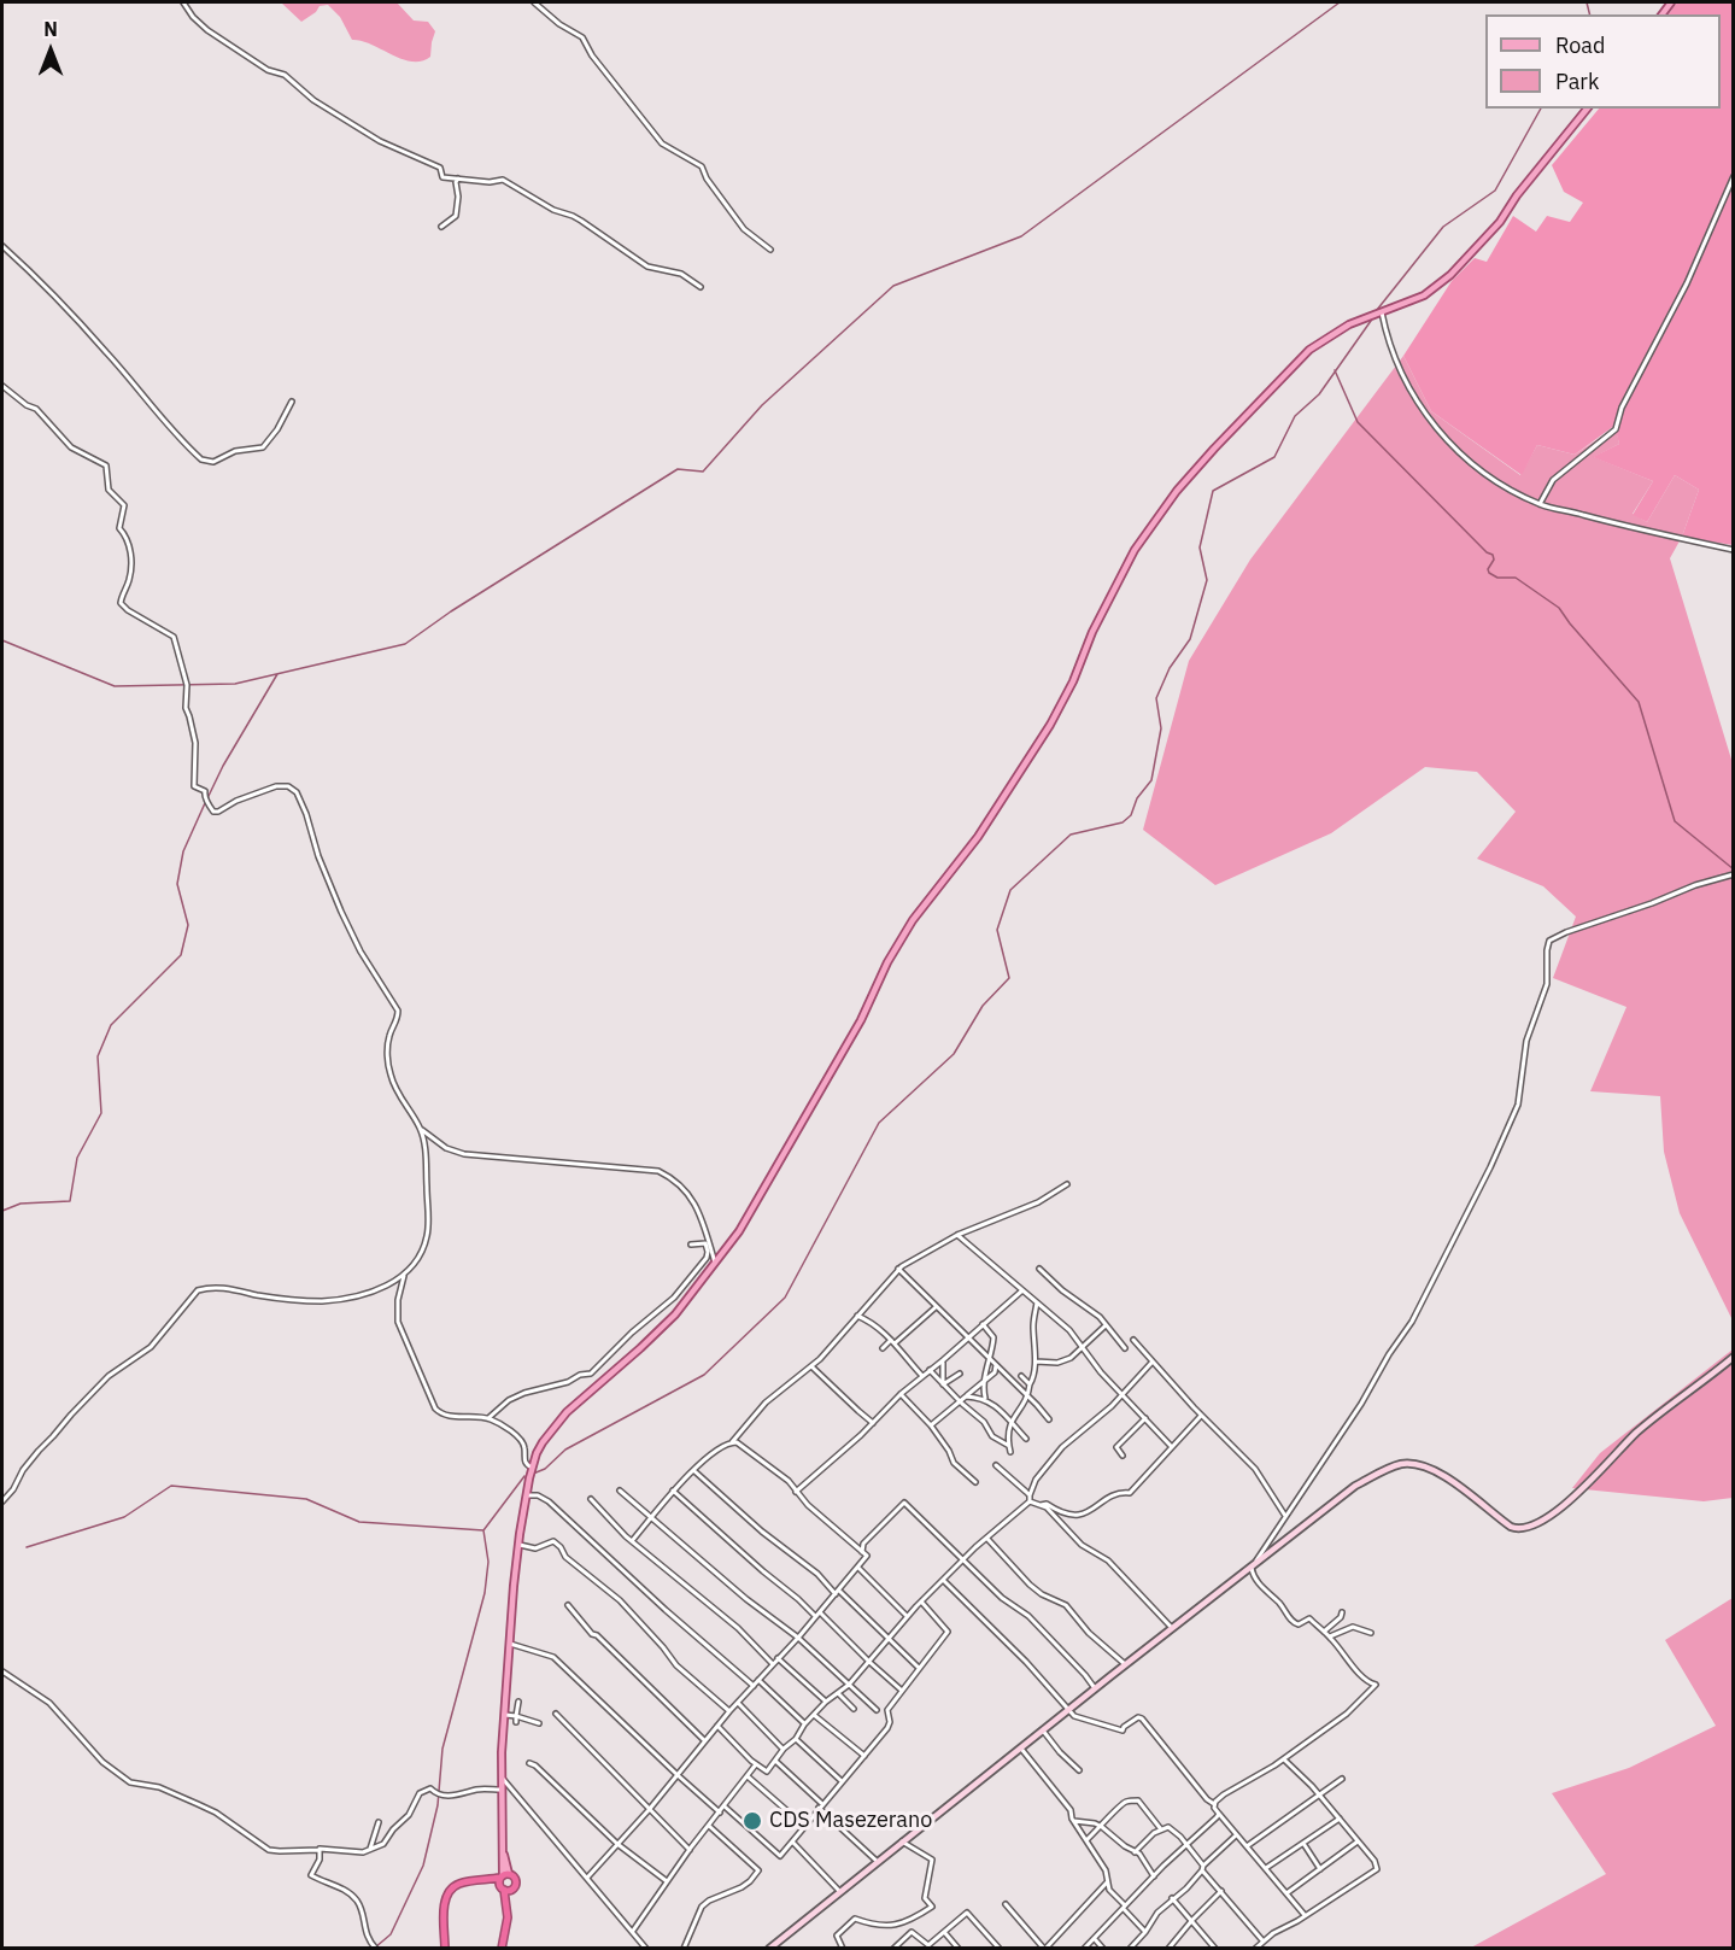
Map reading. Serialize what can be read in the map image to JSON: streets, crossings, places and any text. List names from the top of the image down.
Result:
{
  "places": ["CDS Masezerano"],
  "legend": ["Road", "Park"],
  "north": "top"
}
